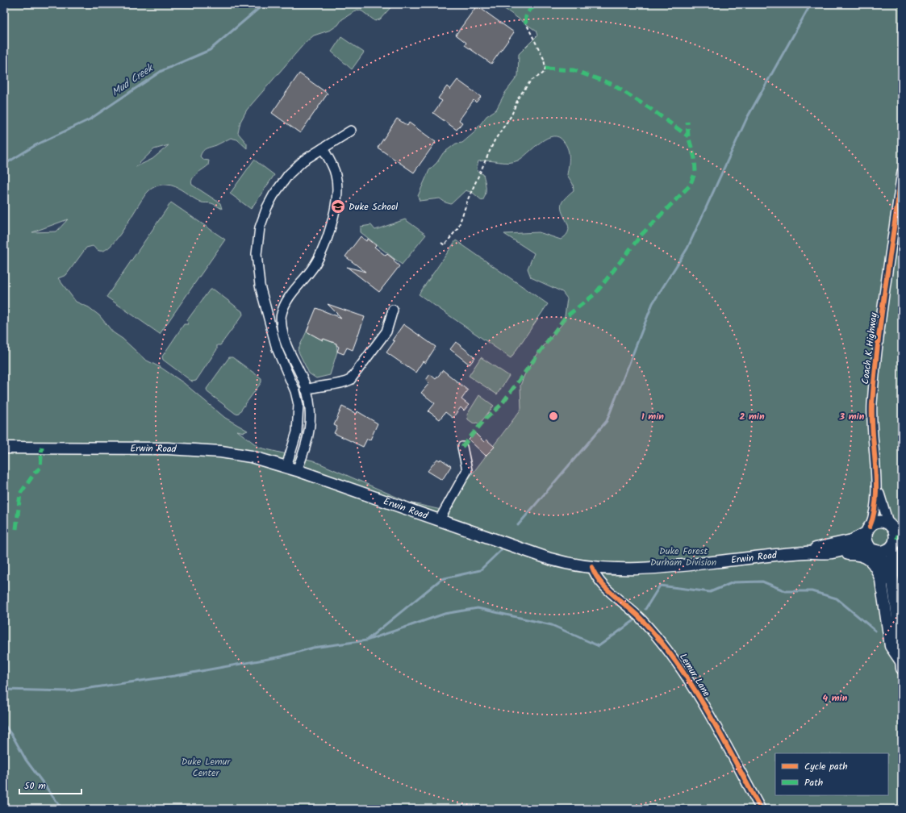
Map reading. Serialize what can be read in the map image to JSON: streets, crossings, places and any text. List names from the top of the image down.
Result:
{
  "streets": {
    "main road": ["Coach K Highway", "Erwin Road"],
    "street": ["Lemur Lane"]
  },
  "crossings": [
    ["Coach K Highway", "Erwin Road"],
    ["Erwin Road", "Lemur Lane"]
  ],
  "water": ["Mud Creek"],
  "parks": ["Duke Forest Durham Division", "Duke Lemur Center"],
  "places": {
    "school or university": ["Duke School"]
  },
  "legend": ["Cycle path", "Path"],
  "scale_bar": "50 m",
  "rings": [
    "1 min",
    "2 min",
    "3 min",
    "4 min"
  ]
}
